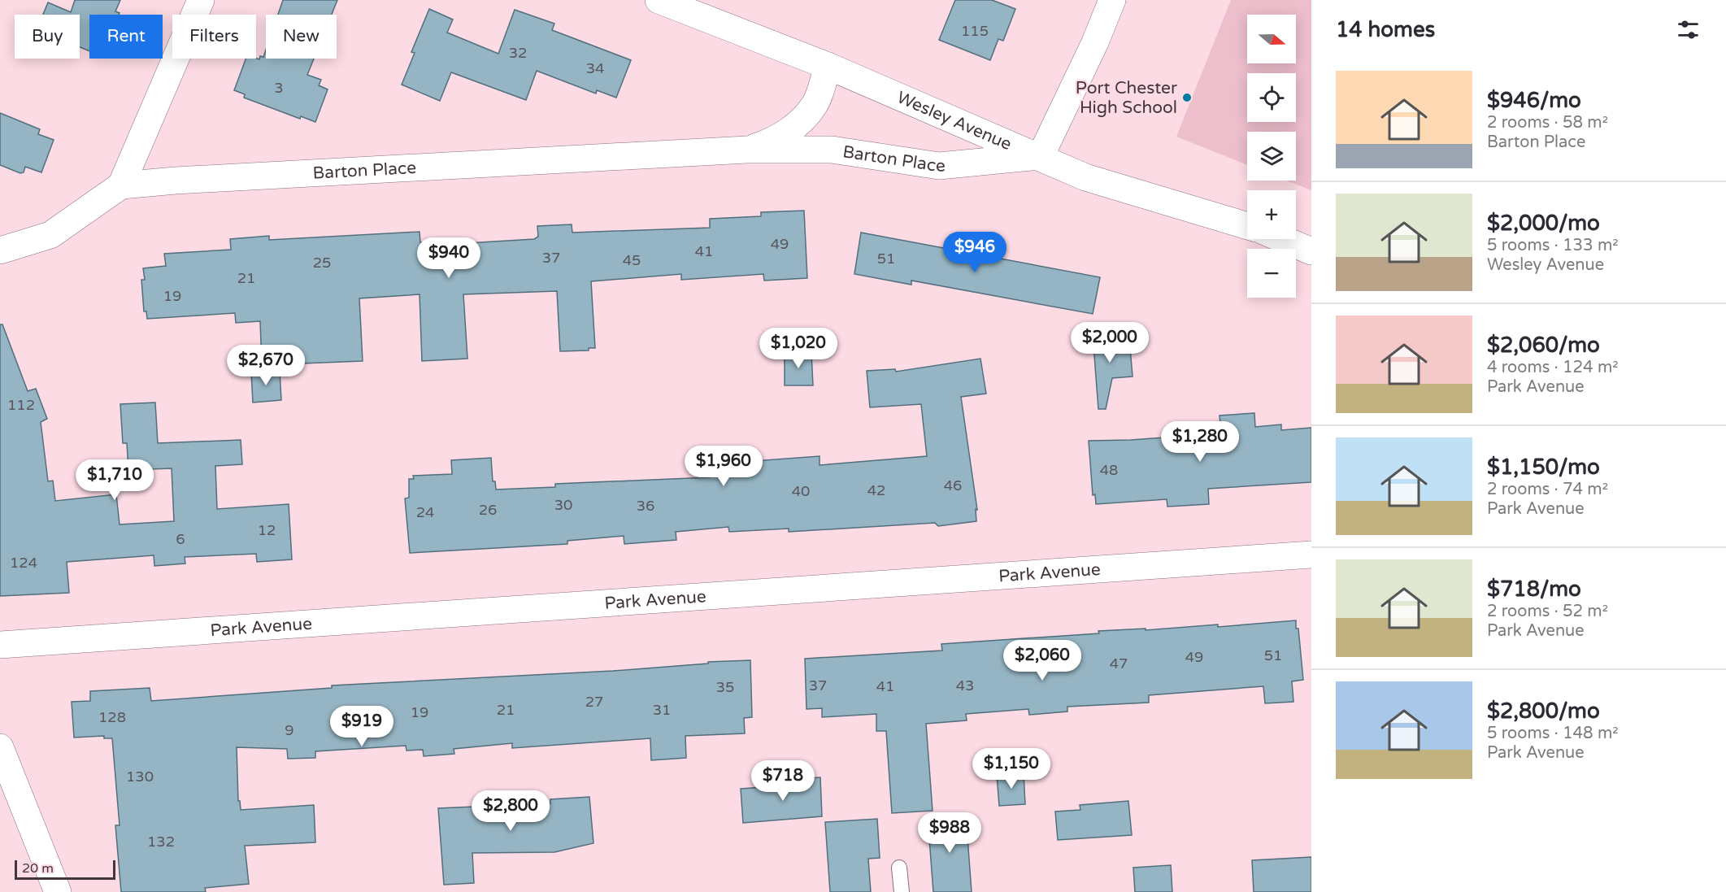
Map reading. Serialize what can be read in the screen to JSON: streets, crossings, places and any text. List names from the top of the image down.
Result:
{
  "streets": {
    "street": ["Wesley Avenue", "Barton Place", "Park Avenue"]
  },
  "crossings": [
    ["Wesley Avenue", "Barton Place"]
  ],
  "places": ["Port Chester High School"],
  "house_numbers": [
    "115",
    "32",
    "34",
    "3",
    "49",
    "41",
    "37",
    "51",
    "45",
    "25",
    "21",
    "19",
    "112",
    "48",
    "46",
    "42",
    "40",
    "30",
    "36",
    "26",
    "24",
    "12",
    "6",
    "124",
    "51",
    "49",
    "47",
    "37",
    "43",
    "41",
    "35",
    "27",
    "21",
    "31",
    "19",
    "128",
    "9",
    "130",
    "132"
  ],
  "scale_bar": "20 m",
  "north": "right",
  "page": {
    "heading": "14 homes",
    "map_buttons": ["+", "−"],
    "chip": [
      "Buy",
      "Rent",
      "Filters",
      "New"
    ],
    "list": [
      {
        "name": "$946/mo",
        "note": "2 rooms · 58 m² · Barton Place"
      },
      {
        "name": "$2,000/mo",
        "note": "5 rooms · 133 m² · Wesley Avenue"
      },
      {
        "name": "$2,060/mo",
        "note": "4 rooms · 124 m² · Park Avenue"
      },
      {
        "name": "$1,150/mo",
        "note": "2 rooms · 74 m² · Park Avenue"
      },
      {
        "name": "$718/mo",
        "note": "2 rooms · 52 m² · Park Avenue"
      },
      {
        "name": "$2,800/mo",
        "note": "5 rooms · 148 m² · Park Avenue"
      }
    ],
    "price": [
      "$946",
      "$940",
      "$2,000",
      "$1,020",
      "$2,670",
      "$1,280",
      "$1,960",
      "$1,710",
      "$2,060",
      "$919",
      "$1,150",
      "$718",
      "$2,800",
      "$988"
    ],
    "scale": "20 m"
  }
}
